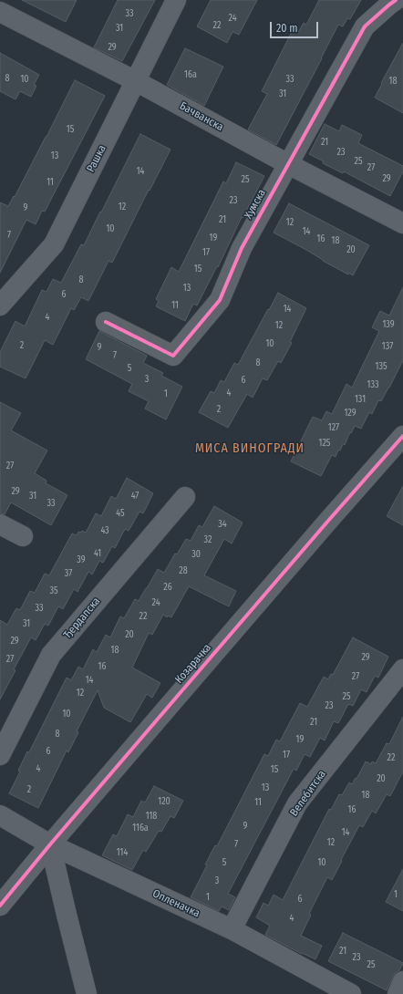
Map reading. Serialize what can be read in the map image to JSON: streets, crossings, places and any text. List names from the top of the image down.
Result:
{
  "streets": {
    "street": [
      "Бачванска",
      "Рашка",
      "Хумска",
      "Ђердапска",
      "Козарачка",
      "Велебитска",
      "Опленачка"
    ]
  },
  "crossings": [
    ["Бачванска", "Рашка"],
    ["Бачванска", "Хумска"],
    ["Козарачка", "Опленачка"],
    ["Велебитска", "Опленачка"]
  ],
  "districts": ["МИСА ВИНОГРАДИ"],
  "house_numbers": [
    "33",
    "24",
    "22",
    "31",
    "29",
    "16a",
    "8",
    "10",
    "33",
    "18",
    "31",
    "15",
    "21",
    "23",
    "13",
    "25",
    "27",
    "14",
    "29",
    "25",
    "11",
    "23",
    "12",
    "9",
    "21",
    "12",
    "10",
    "14",
    "7",
    "19",
    "16",
    "18",
    "20",
    "17",
    "15",
    "8",
    "13",
    "6",
    "11",
    "14",
    "4",
    "139",
    "12",
    "10",
    "2",
    "137",
    "9",
    "7",
    "8",
    "135",
    "5",
    "3",
    "6",
    "133",
    "4",
    "1",
    "131",
    "2",
    "129",
    "127",
    "125",
    "27",
    "29",
    "31",
    "47",
    "33",
    "45",
    "34",
    "43",
    "32",
    "41",
    "30",
    "39",
    "28",
    "37",
    "26",
    "35",
    "24",
    "33",
    "22",
    "31",
    "20",
    "29",
    "18",
    "29",
    "27",
    "16",
    "27",
    "14",
    "12",
    "25",
    "23",
    "10",
    "21",
    "8",
    "19",
    "6",
    "17",
    "22",
    "4",
    "15",
    "20",
    "13",
    "2",
    "18",
    "120",
    "11",
    "16",
    "118",
    "9",
    "116a",
    "14",
    "12",
    "7",
    "114",
    "5",
    "10",
    "3",
    "1",
    "1",
    "6",
    "4",
    "21",
    "23",
    "25"
  ],
  "scale_bar": "20 m"
}
